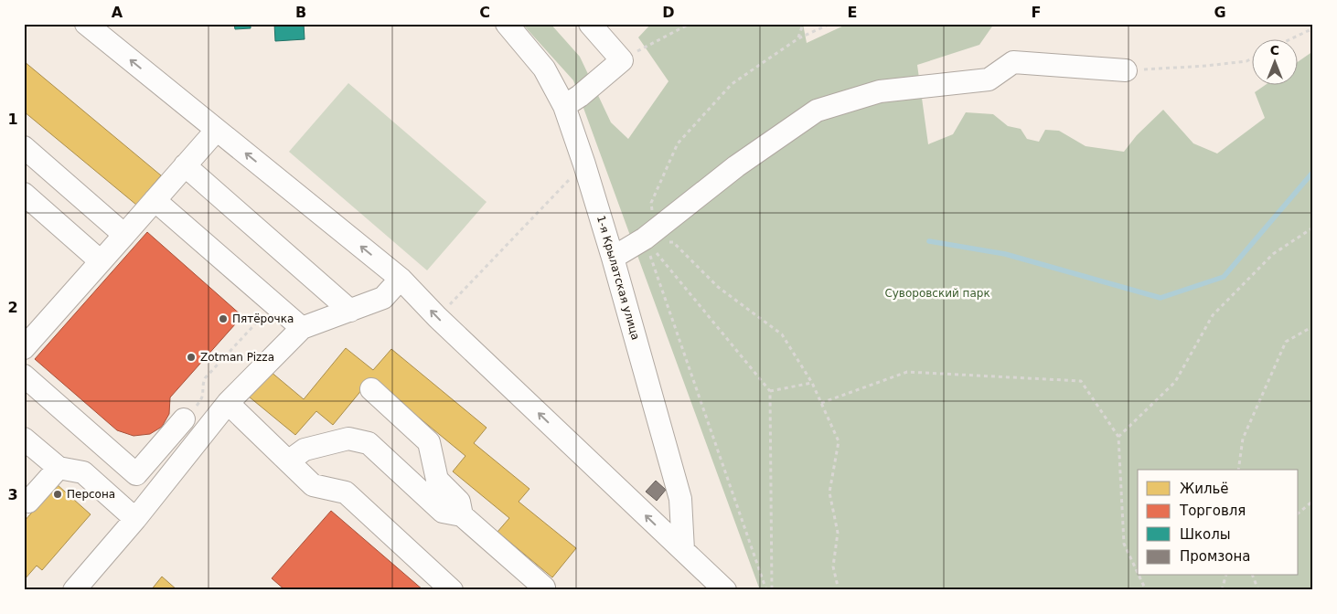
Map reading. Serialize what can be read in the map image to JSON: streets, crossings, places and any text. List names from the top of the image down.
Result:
{
  "streets": {
    "street": ["1-я Крылатская улица"]
  },
  "parks": ["Суворовский парк"],
  "places": ["Пятёрочка", "Zotman Pizza", "Персона"],
  "legend": [
    "Жильё",
    "Торговля",
    "Школы",
    "Промзона"
  ],
  "north": "top",
  "grid": {
    "columns": [
      "A",
      "B",
      "C",
      "D",
      "E",
      "F",
      "G"
    ],
    "rows": ["1", "2", "3"]
  }
}
